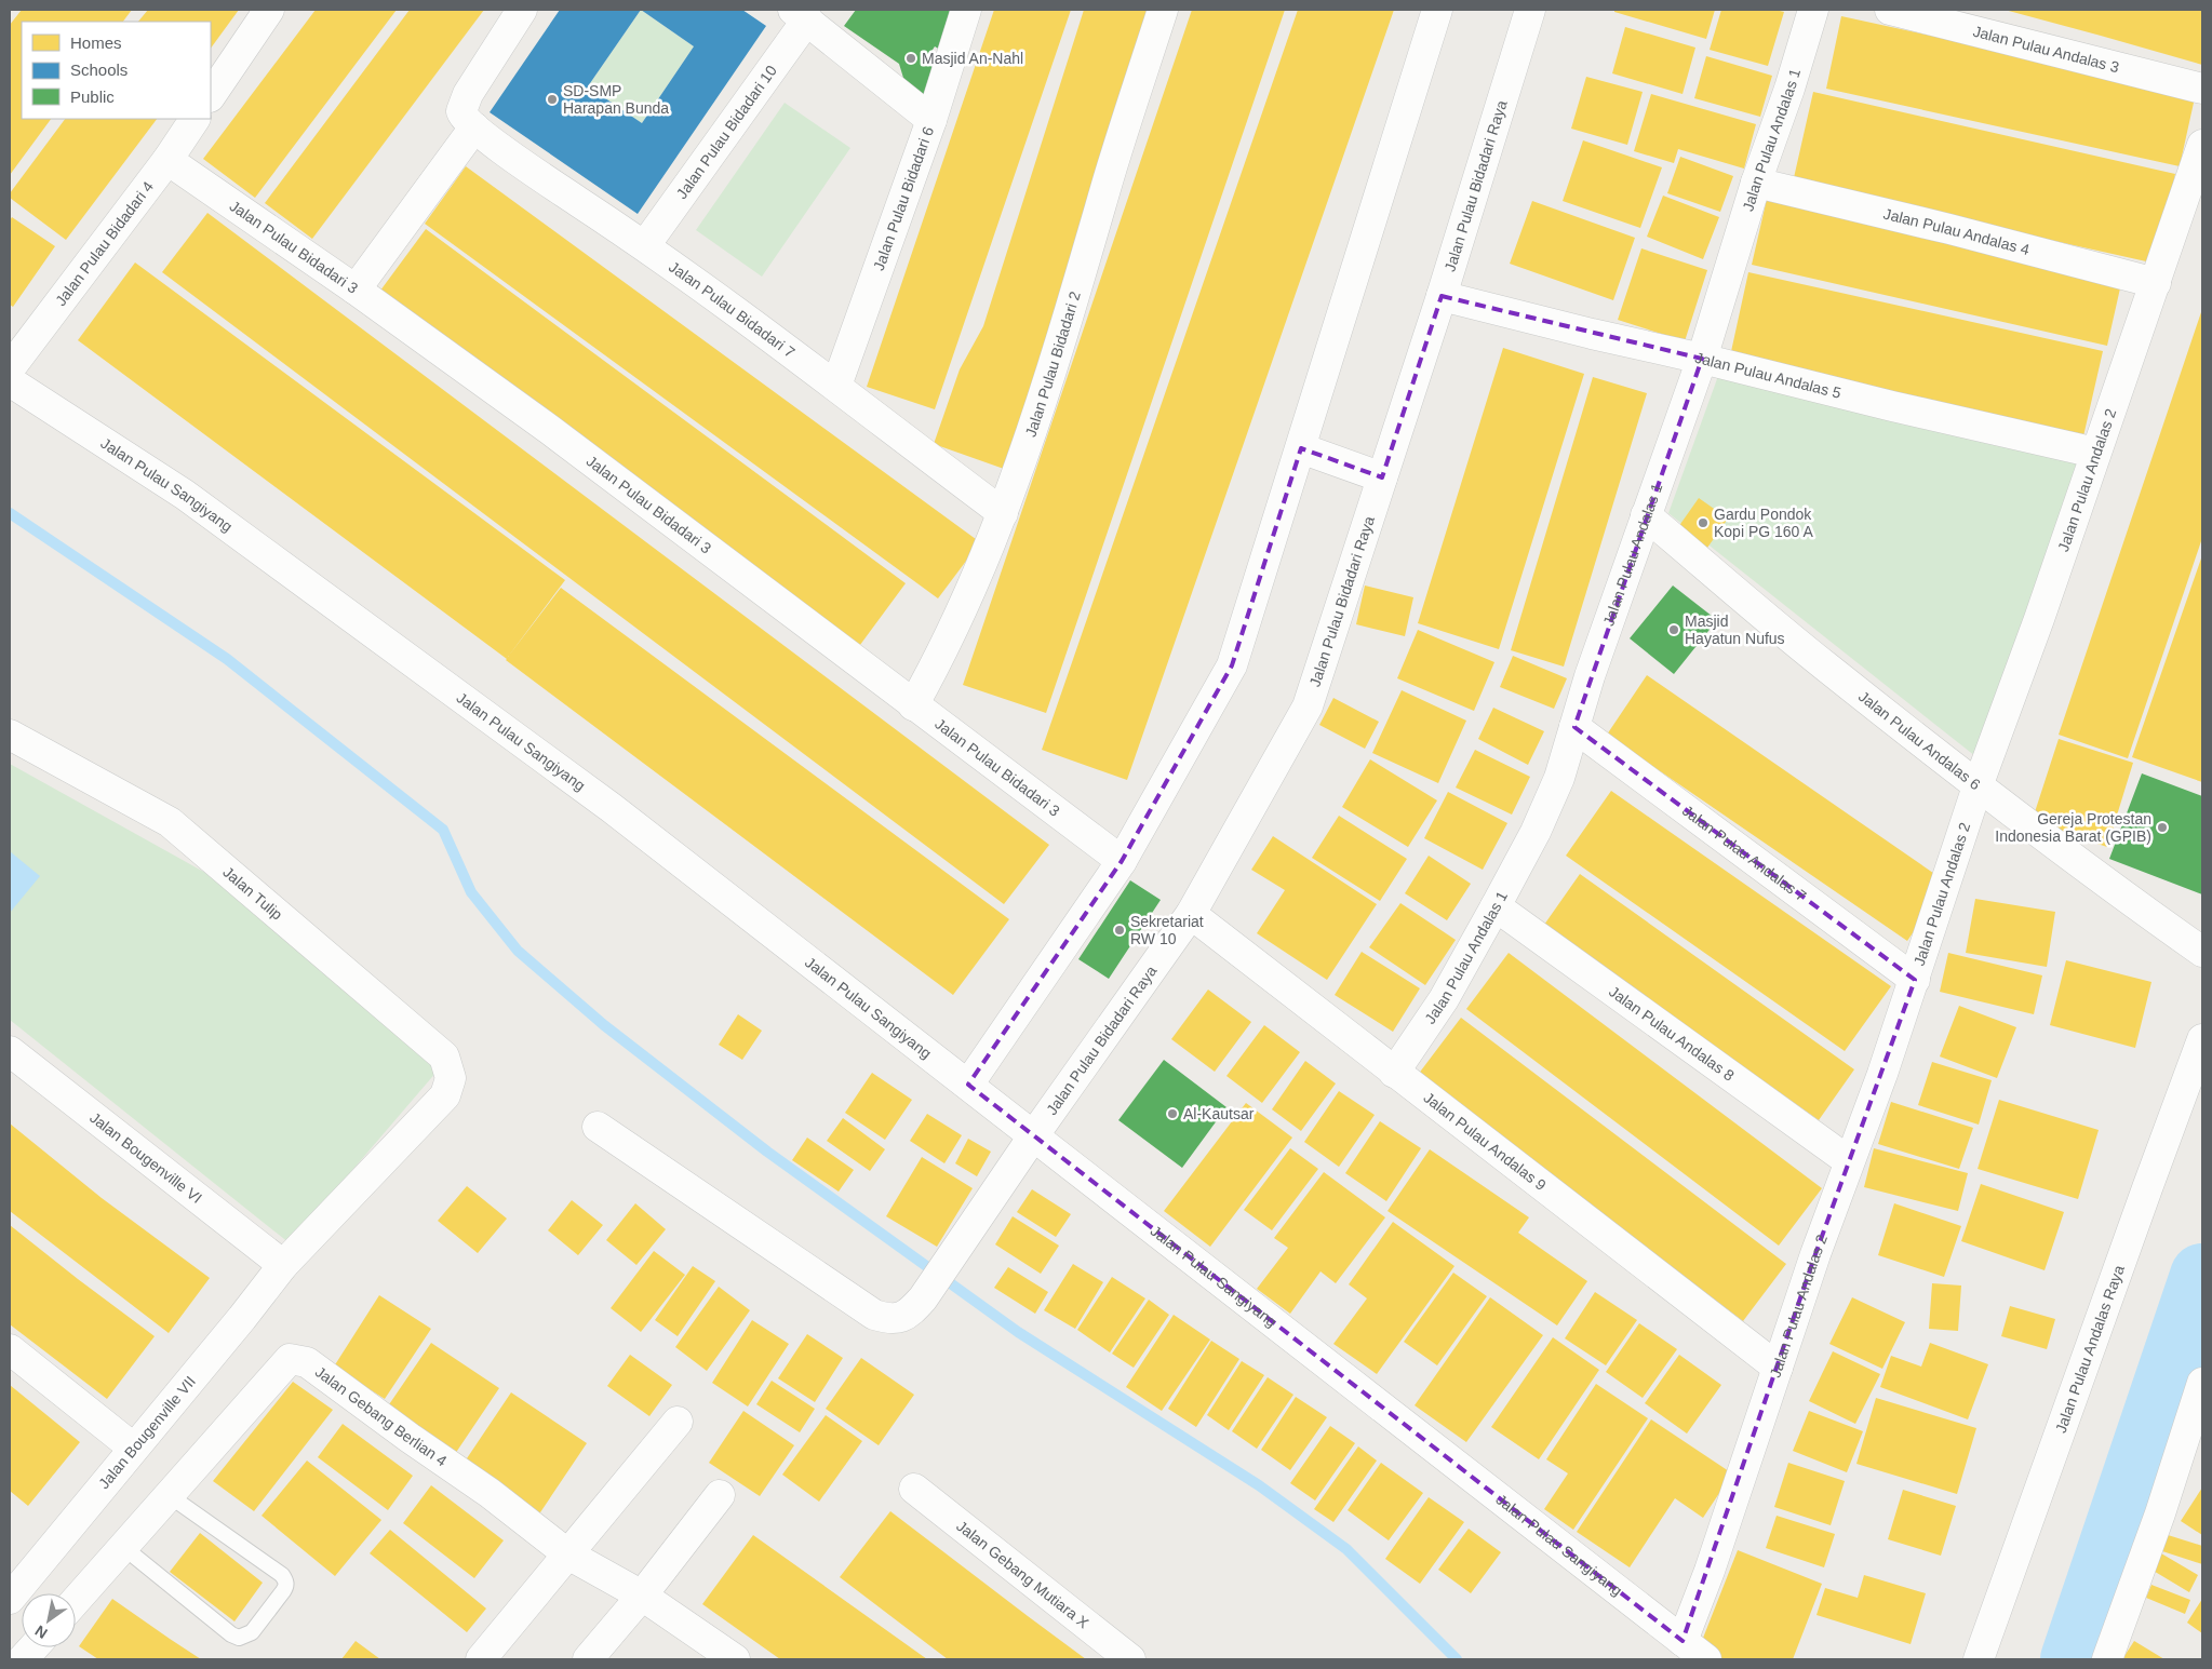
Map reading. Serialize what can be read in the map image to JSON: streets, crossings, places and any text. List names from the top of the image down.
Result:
{
  "streets": {
    "street": [
      "Jalan Pulau Andalas 3",
      "Jalan Pulau Bidadari 10",
      "Jalan Pulau Andalas 1",
      "Jalan Pulau Bidadari Raya",
      "Jalan Pulau Bidadari 6",
      "Jalan Pulau Andalas 4",
      "Jalan Pulau Bidadari 4",
      "Jalan Pulau Bidadari 3",
      "Jalan Pulau Bidadari 7",
      "Jalan Pulau Bidadari 2",
      "Jalan Pulau Andalas 5",
      "Jalan Pulau Andalas 2",
      "Jalan Pulau Sangiyang",
      "Jalan Pulau Andalas 6",
      "Jalan Pulau Andalas 7",
      "Jalan Tulip",
      "Jalan Pulau Andalas 8",
      "Jalan Pulau Andalas 9",
      "Jalan Bougenville VI",
      "Jalan Pulau Andalas Raya",
      "Jalan Gebang Berlian 4",
      "Jalan Bougenville VII",
      "Jalan Gebang Mutiara X"
    ]
  },
  "crossings": [
    ["Jalan Pulau Bidadari 10", "Jalan Pulau Bidadari 7"],
    ["Jalan Pulau Andalas 1", "Jalan Pulau Andalas 4"],
    ["Jalan Pulau Andalas 1", "Jalan Pulau Andalas 5"],
    ["Jalan Pulau Andalas 1", "Jalan Pulau Andalas 6"],
    ["Jalan Pulau Andalas 1", "Jalan Pulau Andalas 7"],
    ["Jalan Pulau Andalas 1", "Jalan Pulau Andalas 8"],
    ["Jalan Pulau Andalas 1", "Jalan Pulau Andalas 9"],
    ["Jalan Pulau Bidadari Raya", "Jalan Pulau Andalas 5"],
    ["Jalan Pulau Bidadari Raya", "Jalan Pulau Sangiyang"],
    ["Jalan Pulau Bidadari Raya", "Jalan Pulau Andalas 9"],
    ["Jalan Pulau Bidadari 6", "Jalan Pulau Bidadari 7"],
    ["Jalan Pulau Andalas 4", "Jalan Pulau Andalas 2"],
    ["Jalan Pulau Bidadari 4", "Jalan Pulau Bidadari 3"],
    ["Jalan Pulau Bidadari 3", "Jalan Pulau Bidadari 2"],
    ["Jalan Pulau Bidadari 7", "Jalan Pulau Bidadari 2"],
    ["Jalan Pulau Andalas 5", "Jalan Pulau Andalas 2"],
    ["Jalan Pulau Andalas 2", "Jalan Pulau Sangiyang"],
    ["Jalan Pulau Andalas 2", "Jalan Pulau Andalas 6"],
    ["Jalan Pulau Andalas 2", "Jalan Pulau Andalas 7"],
    ["Jalan Pulau Andalas 2", "Jalan Pulau Andalas 8"],
    ["Jalan Pulau Andalas 2", "Jalan Pulau Andalas 9"],
    ["Jalan Tulip", "Jalan Bougenville VII"],
    ["Jalan Bougenville VI", "Jalan Bougenville VII"]
  ],
  "places": [
    "Masjid An-Nahl",
    "SD-SMP Harapan Bunda",
    "Gardu Pondok Kopi PG 160 A",
    "Masjid Hayatun Nufus",
    "Gereja Protestan Indonesia Barat (GPIB)",
    "Sekretariat RW 10",
    "Al-Kautsar"
  ],
  "legend": ["Homes", "Schools", "Public"],
  "north": "bottom left"
}
